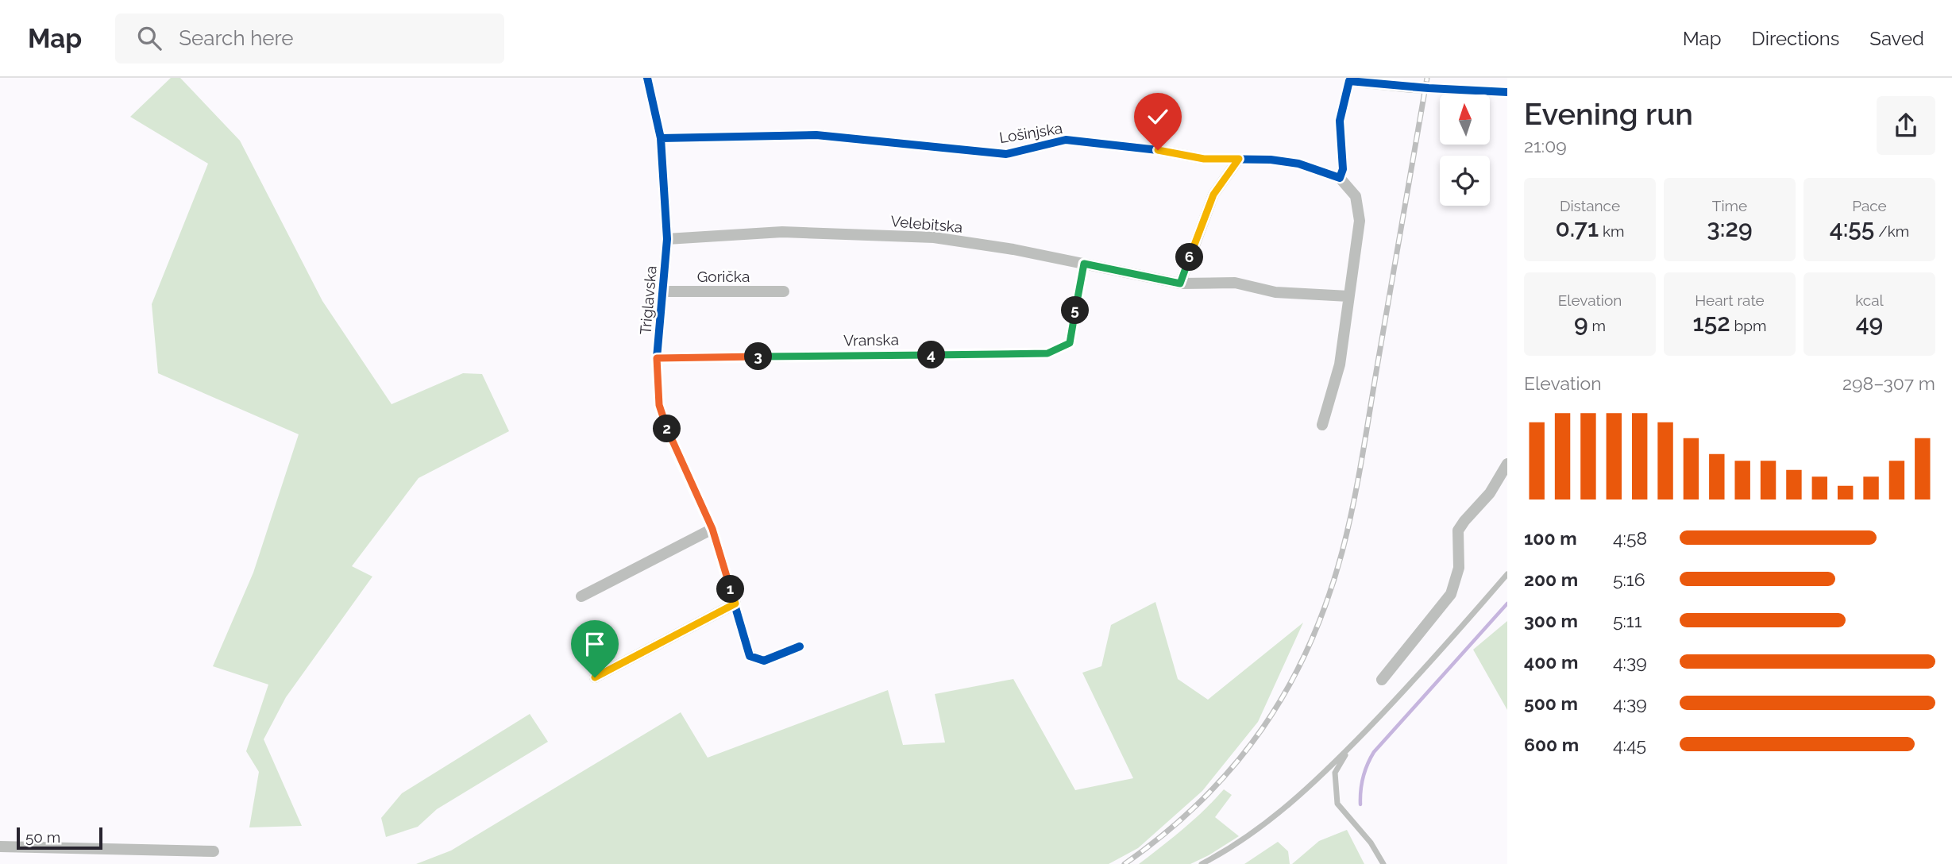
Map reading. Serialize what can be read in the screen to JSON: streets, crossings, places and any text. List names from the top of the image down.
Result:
{
  "streets": {
    "street": [
      "Lošinjska",
      "Velebitska",
      "Gorička",
      "Triglavska",
      "Vranska"
    ]
  },
  "crossings": [
    ["Lošinjska", "Triglavska"],
    ["Velebitska", "Triglavska"],
    ["Velebitska", "Vranska"],
    ["Gorička", "Triglavska"],
    ["Triglavska", "Vranska"]
  ],
  "scale_bar": "50 m",
  "north": "top",
  "page": {
    "header": "Map",
    "search": "Search here",
    "nav": ["Map", "Directions", "Saved"],
    "heading": ["Evening run", "21:09"],
    "stats": [
      ["Distance", "0.71 km"],
      ["Time", "3:29"],
      ["Pace", "4:55 /km"],
      ["Elevation", "9 m"],
      ["Heart rate", "152 bpm"],
      ["kcal", "49"]
    ],
    "pins": [
      "6",
      "5",
      "4",
      "3",
      "2",
      "1"
    ],
    "chart": ["Elevation", "298–307 m"],
    "list": [
      {
        "name": "100 m",
        "note": "4:58"
      },
      {
        "name": "200 m",
        "note": "5:16"
      },
      {
        "name": "300 m",
        "note": "5:11"
      },
      {
        "name": "400 m",
        "note": "4:39"
      },
      {
        "name": "500 m",
        "note": "4:39"
      },
      {
        "name": "600 m",
        "note": "4:45"
      }
    ],
    "scale": "50 m"
  }
}
